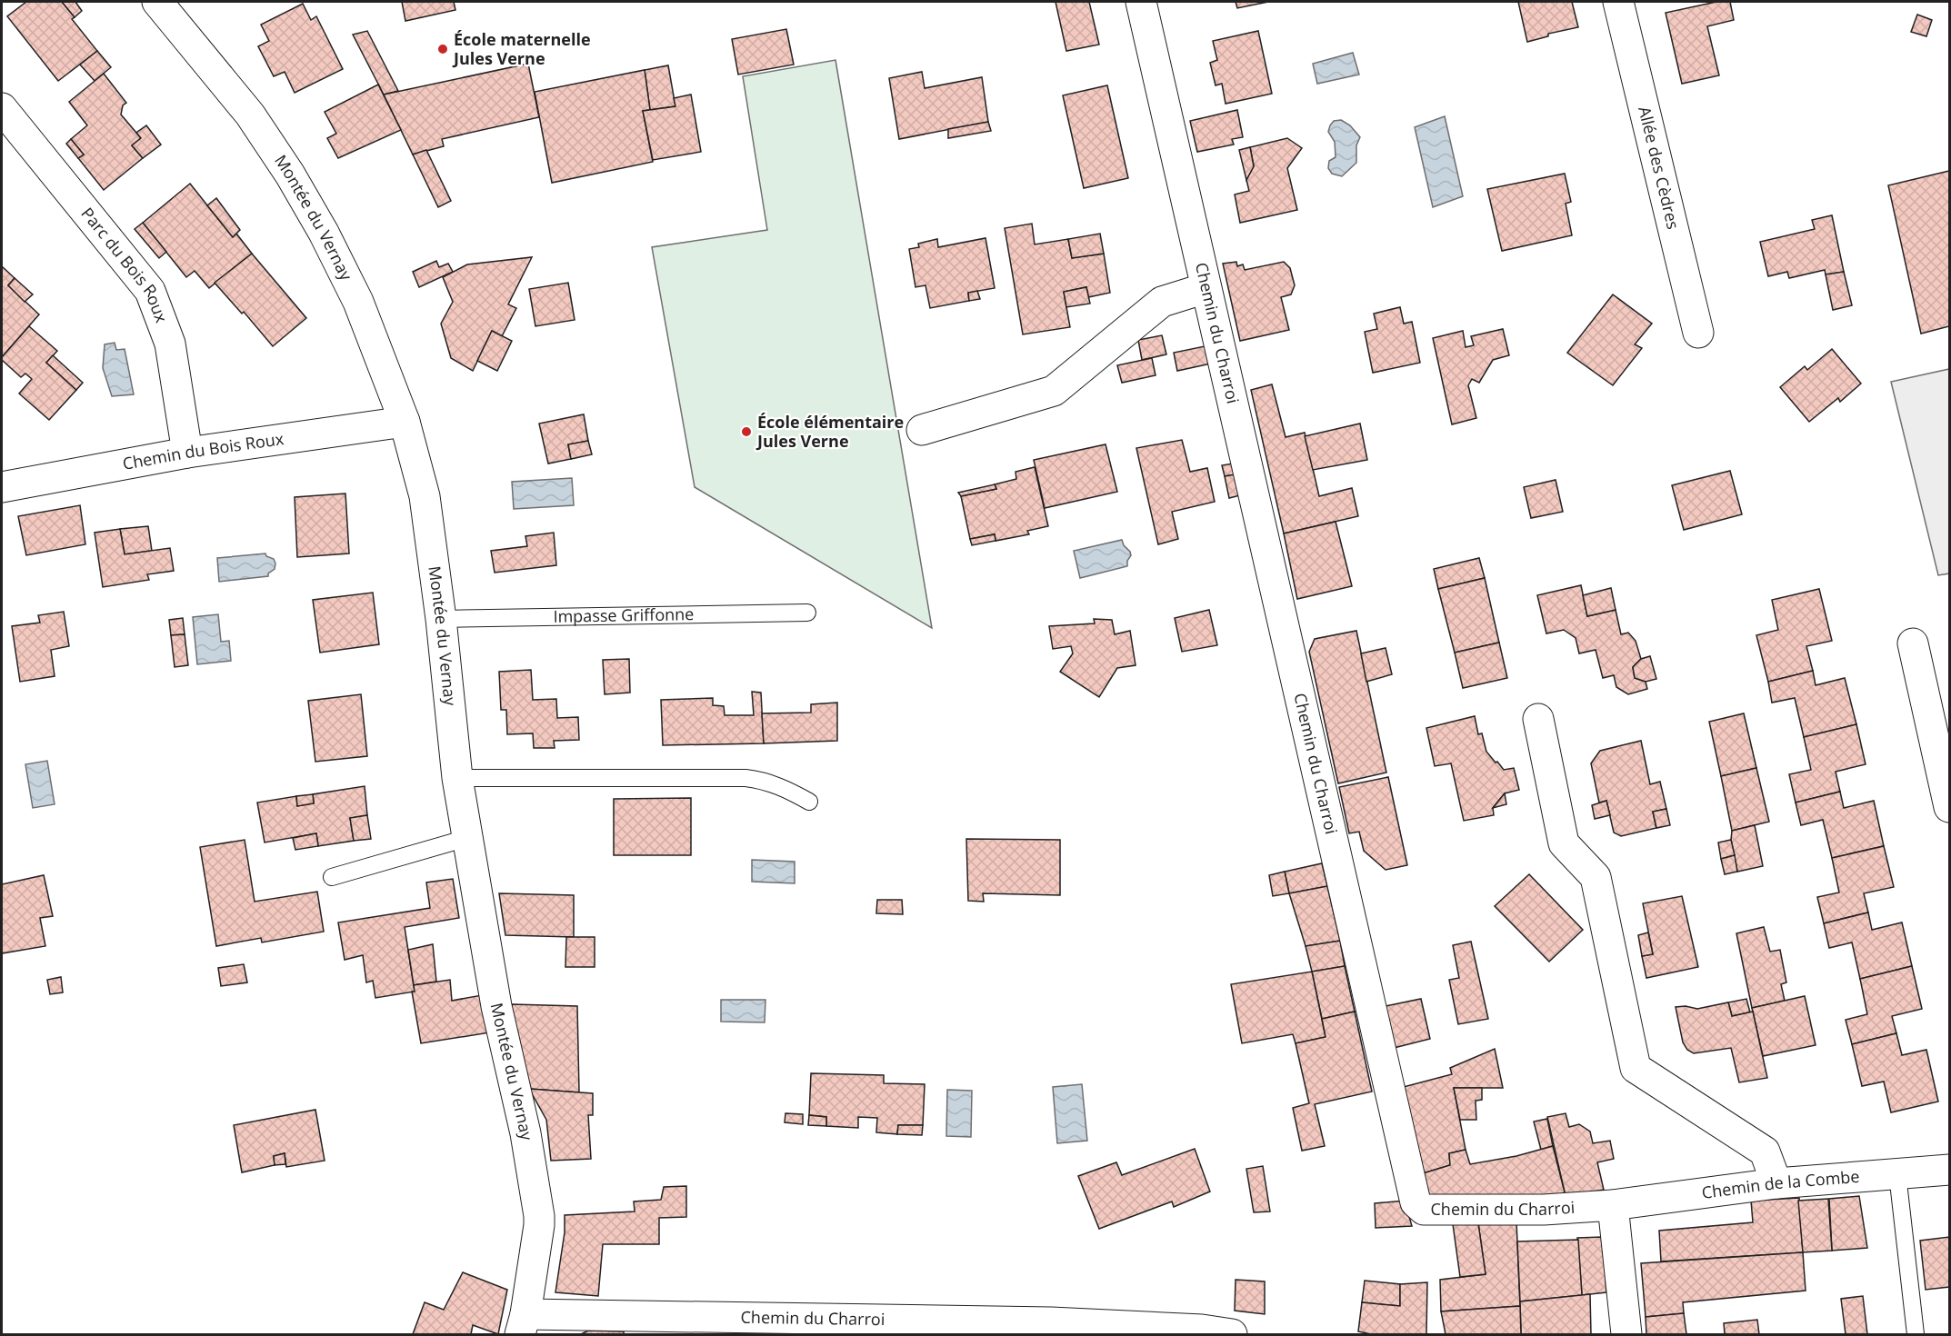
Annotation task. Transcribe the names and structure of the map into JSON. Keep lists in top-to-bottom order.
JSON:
{
  "streets": {
    "street": [
      "Allée des Cèdres",
      "Montée du Vernay",
      "Parc du Bois Roux",
      "Chemin du Charroi",
      "Chemin du Bois Roux",
      "Chemin de la Combe"
    ],
    "lane": ["Impasse Griffonne"]
  },
  "crossings": [
    ["Montée du Vernay", "Chemin du Charroi"],
    ["Montée du Vernay", "Chemin du Bois Roux"],
    ["Montée du Vernay", "Impasse Griffonne"],
    ["Parc du Bois Roux", "Chemin du Bois Roux"],
    ["Chemin du Charroi", "Chemin de la Combe"]
  ],
  "places": ["École maternelle Jules Verne", "École élémentaire Jules Verne"]
}
